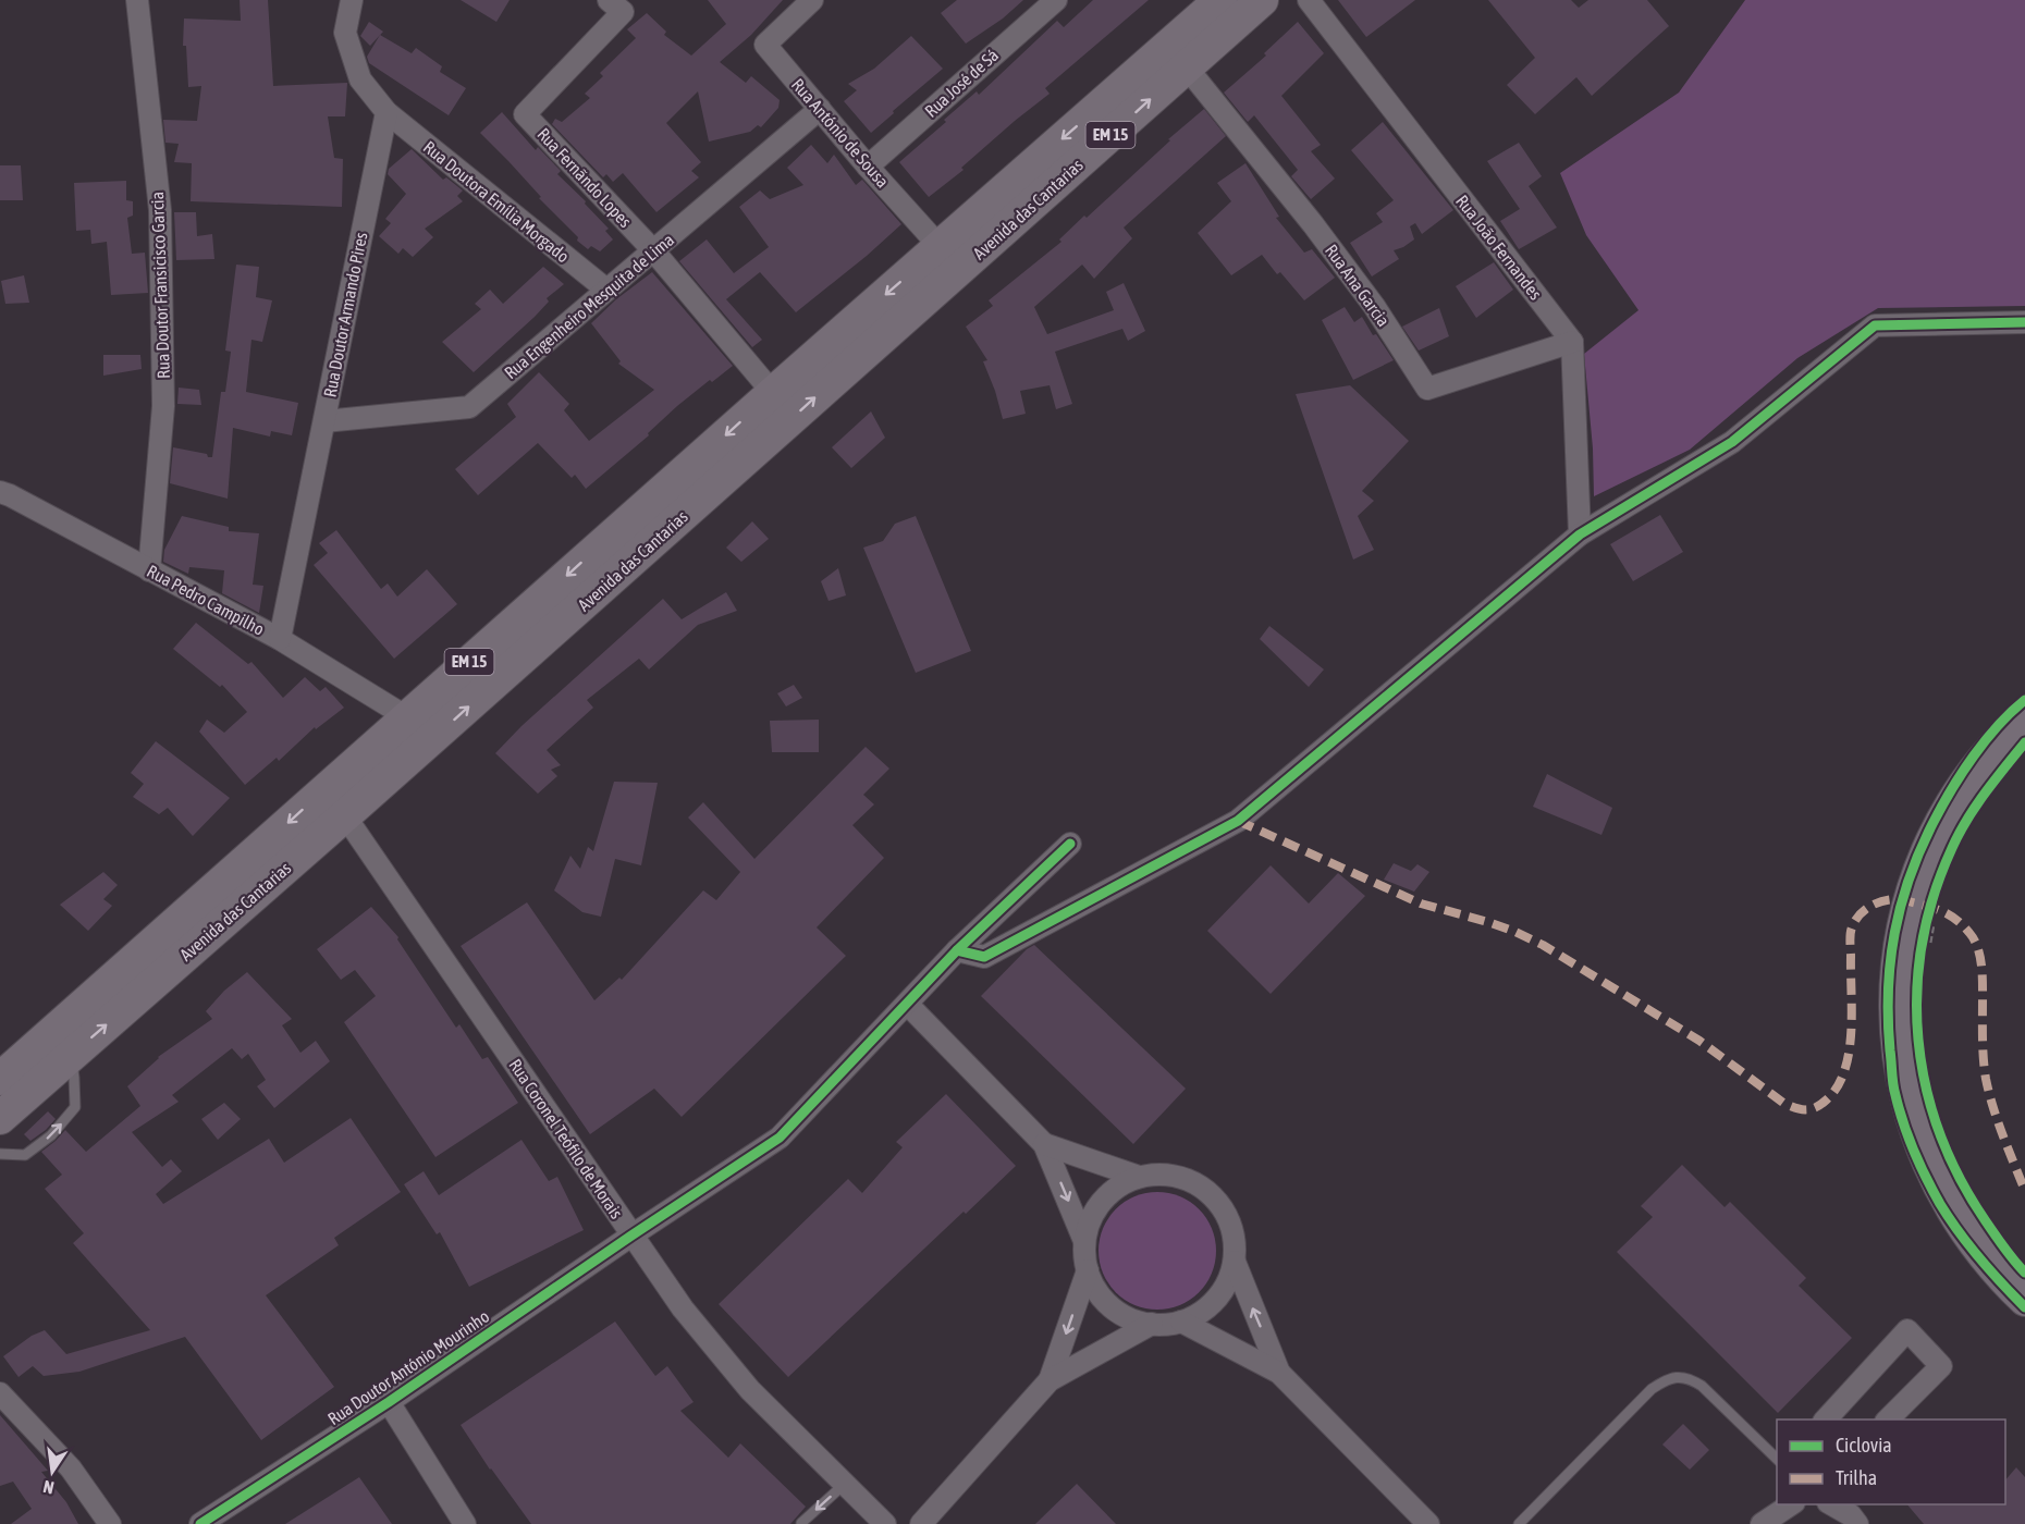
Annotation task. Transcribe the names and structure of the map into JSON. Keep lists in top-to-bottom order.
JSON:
{
  "streets": {
    "main road": ["EM 15", "Avenida das Cantarias"],
    "street": [
      "Rua José de Sá",
      "Rua António de Sousa",
      "Rua Fernãndo Lopes",
      "Rua Doutora Emília Morgado",
      "Rua João Fernandes",
      "Rua Doutor Fransicisco Garcia",
      "Rua Ana Garcia",
      "Rua Engenheiro Mesquita de Lima",
      "Rua Doutor Armando Pires",
      "Rua Pedro Campilho",
      "Rua Coronel Teófilo de Morais",
      "Rua Doutor António Mourinho"
    ]
  },
  "crossings": [
    ["Rua José de Sá", "Rua António de Sousa"],
    ["Rua António de Sousa", "Avenida das Cantarias"],
    ["Rua António de Sousa", "Rua Engenheiro Mesquita de Lima"],
    ["Rua Fernãndo Lopes", "Avenida das Cantarias"],
    ["Rua Fernãndo Lopes", "Rua Engenheiro Mesquita de Lima"],
    ["Rua Doutora Emília Morgado", "Rua Engenheiro Mesquita de Lima"],
    ["Rua Doutora Emília Morgado", "Rua Doutor Armando Pires"],
    ["Avenida das Cantarias", "Rua Ana Garcia"],
    ["Avenida das Cantarias", "Rua Pedro Campilho"],
    ["Avenida das Cantarias", "Rua Coronel Teófilo de Morais"],
    ["Rua João Fernandes", "Rua Ana Garcia"],
    ["Rua Doutor Fransicisco Garcia", "Rua Pedro Campilho"],
    ["Rua Engenheiro Mesquita de Lima", "Rua Doutor Armando Pires"],
    ["Rua Doutor Armando Pires", "Rua Pedro Campilho"],
    ["Rua Coronel Teófilo de Morais", "Rua Doutor António Mourinho"]
  ],
  "legend": ["Ciclovia", "Trilha"],
  "north": "bottom"
}
